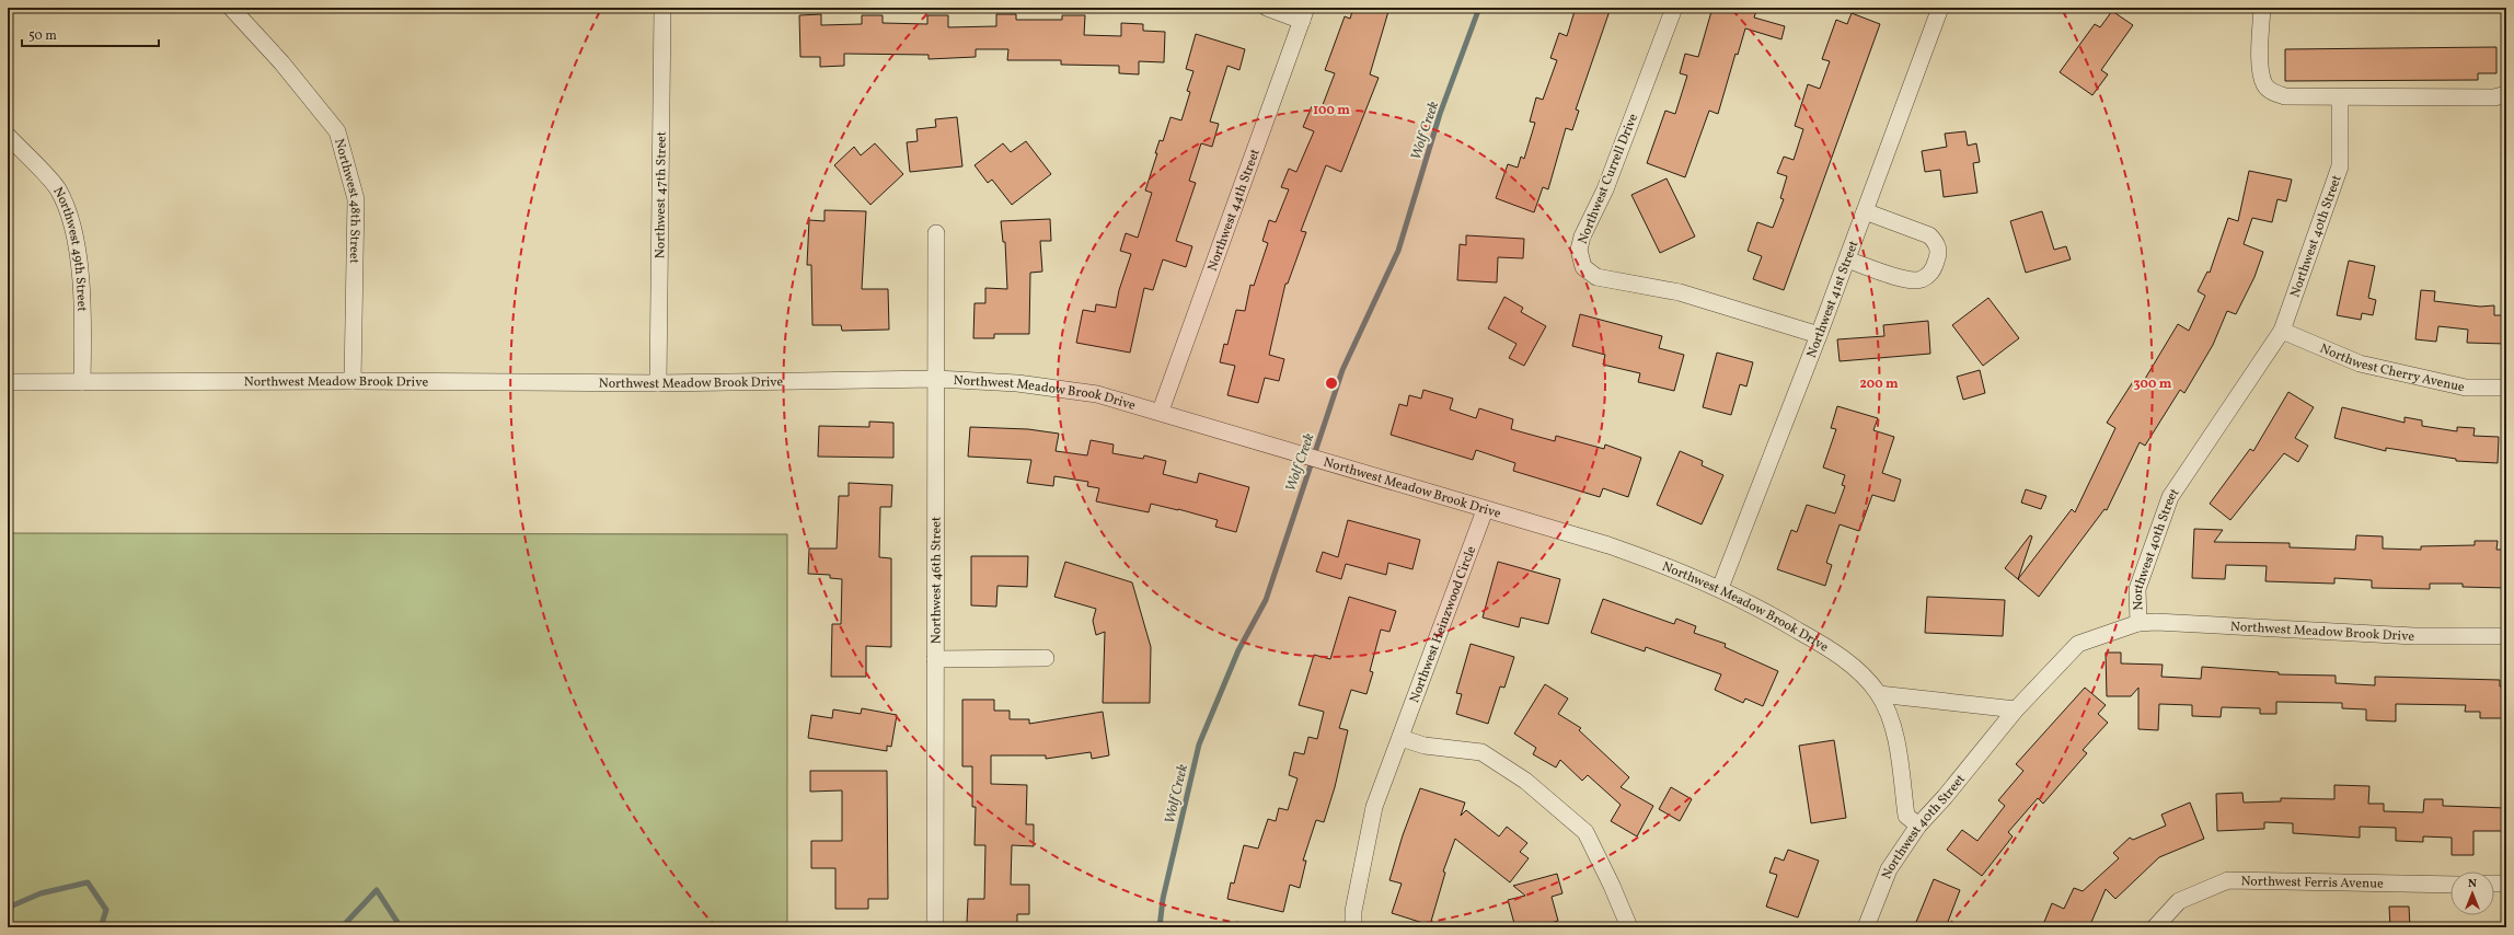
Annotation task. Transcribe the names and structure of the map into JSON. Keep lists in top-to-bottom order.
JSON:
{
  "streets": {
    "street": [
      "Northwest Currell Drive",
      "Northwest 47th Street",
      "Northwest 48th Street",
      "Northwest 44th Street",
      "Northwest 40th Street",
      "Northwest 49th Street",
      "Northwest 41st Street",
      "Northwest Cherry Avenue",
      "Northwest Meadow Brook Drive",
      "Northwest 46th Street",
      "Northwest Heinzwood Circle",
      "Northwest Ferris Avenue"
    ]
  },
  "crossings": [
    ["Northwest Currell Drive", "Northwest 41st Street"],
    ["Northwest 47th Street", "Northwest Meadow Brook Drive"],
    ["Northwest 48th Street", "Northwest Meadow Brook Drive"],
    ["Northwest 44th Street", "Northwest Meadow Brook Drive"],
    ["Northwest 40th Street", "Northwest Cherry Avenue"],
    ["Northwest 40th Street", "Northwest Meadow Brook Drive"],
    ["Northwest 49th Street", "Northwest Meadow Brook Drive"],
    ["Northwest 41st Street", "Northwest Meadow Brook Drive"],
    ["Northwest Meadow Brook Drive", "Northwest 46th Street"],
    ["Northwest Meadow Brook Drive", "Northwest Heinzwood Circle"]
  ],
  "water": ["Wolf Creek"],
  "scale_bar": "50 m",
  "north": "top",
  "rings": ["100 m", "200 m", "300 m"]
}
